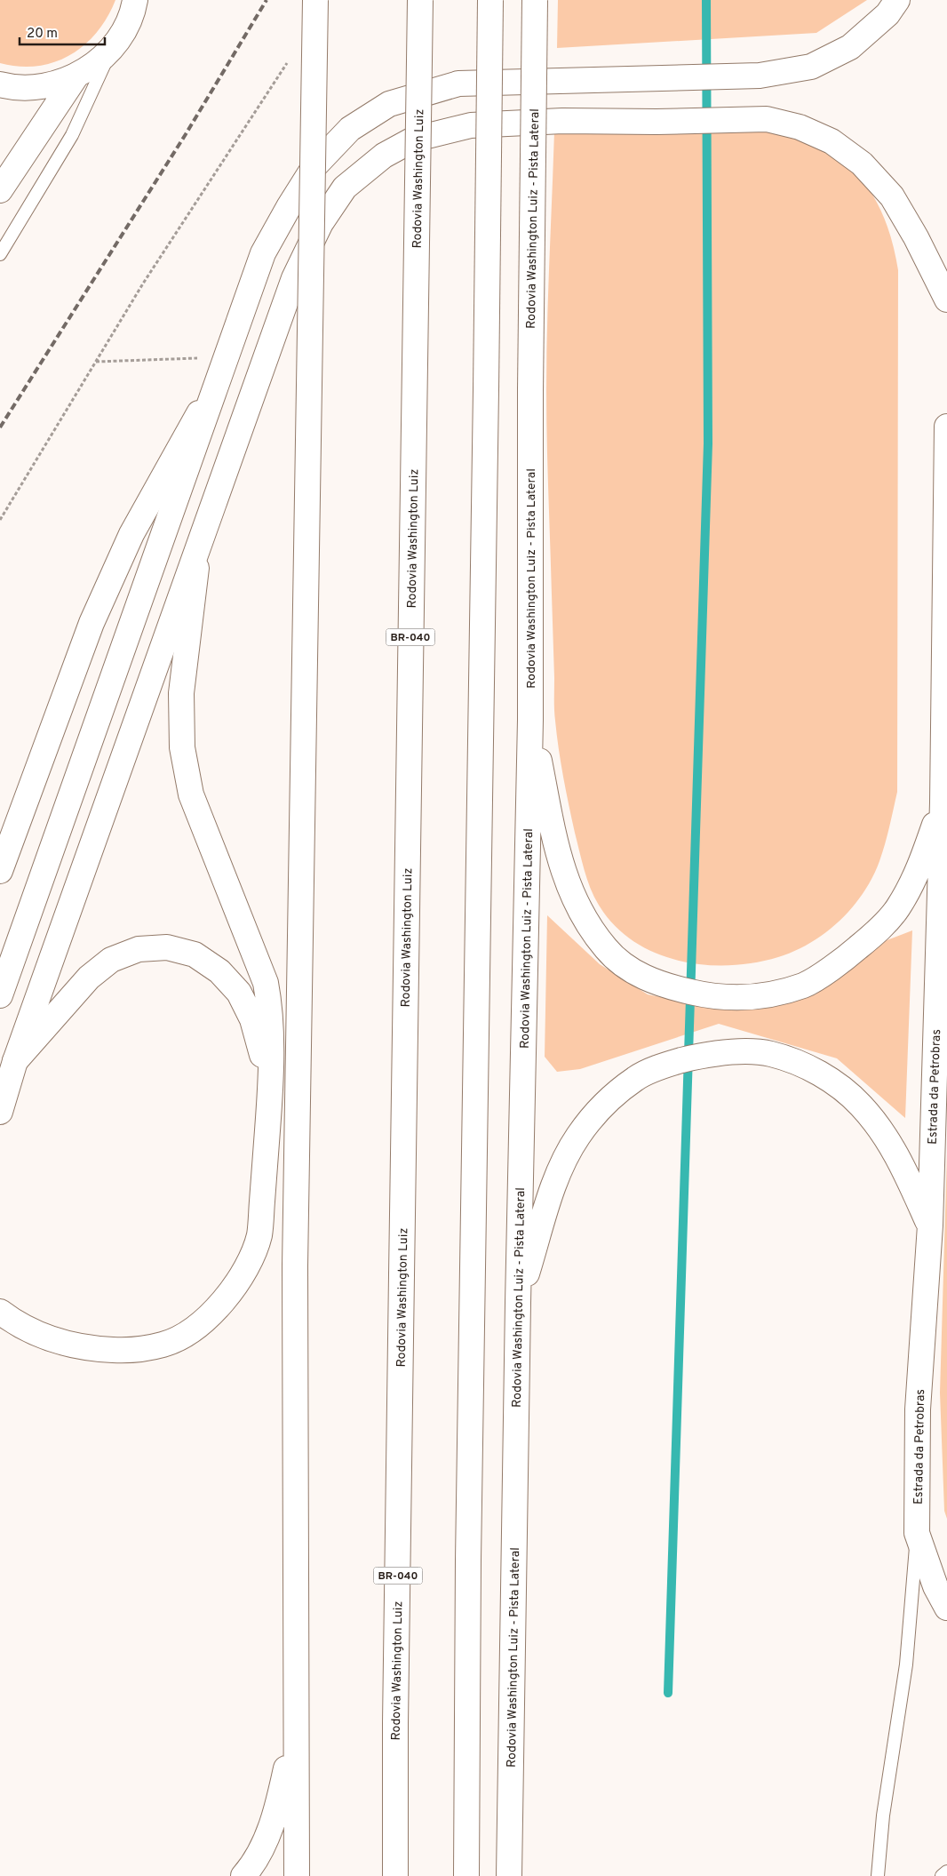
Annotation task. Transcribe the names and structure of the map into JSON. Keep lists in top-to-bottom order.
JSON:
{
  "streets": {
    "main road": [
      "Rodovia Washington Luiz",
      "Rodovia Washington Luiz - Pista Lateral",
      "BR-040",
      "Estrada da Petrobras"
    ]
  },
  "scale_bar": "20 m"
}
